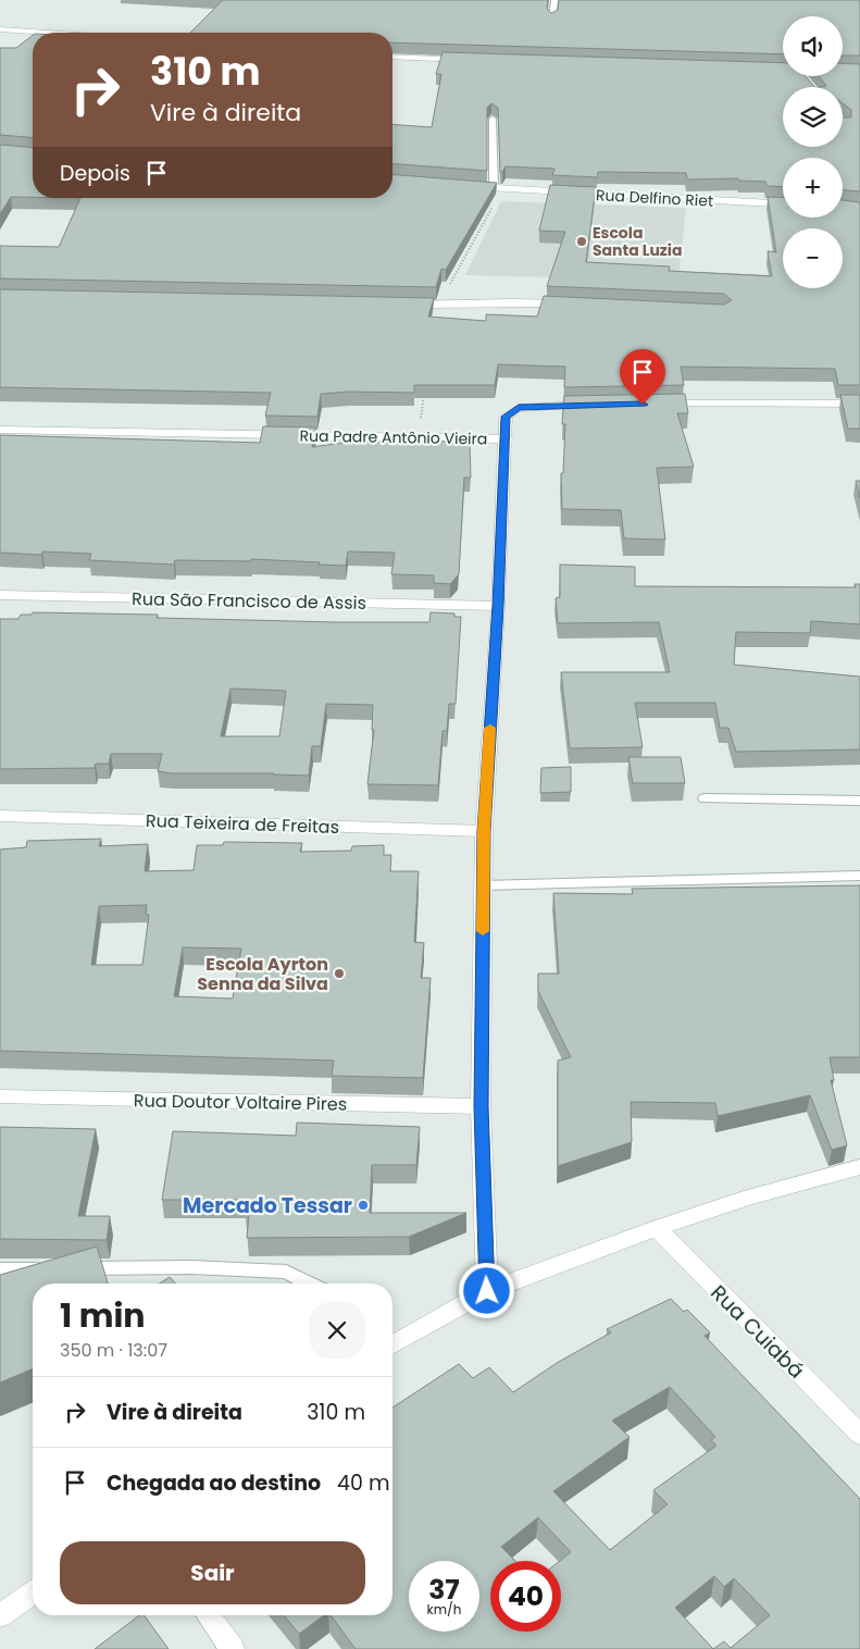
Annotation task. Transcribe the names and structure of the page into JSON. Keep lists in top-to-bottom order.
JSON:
{
  "streets": {
    "street": [
      "Rua Delfino Riet",
      "Rua Padre Antônio Vieira",
      "Rua São Francisco de Assis",
      "Rua Teixeira de Freitas",
      "Rua Doutor Voltaire Pires",
      "Rua Cuiabá"
    ]
  },
  "places": ["Escola Santa Luzia", "Escola Ayrton Senna da Silva", "Mercado Tessar"],
  "page": {
    "map_buttons": ["+", "−"],
    "turn": ["310 m", "Vire à direita"],
    "then": "Depois",
    "heading": ["1 min", "350 m · 13:07"],
    "list": [
      {
        "name": "Vire à direita",
        "value": "310 m"
      },
      {
        "name": "Chegada ao destino",
        "value": "40 m"
      }
    ],
    "buttons": "Sair",
    "speed": "37 km/h",
    "limit": "40"
  }
}
